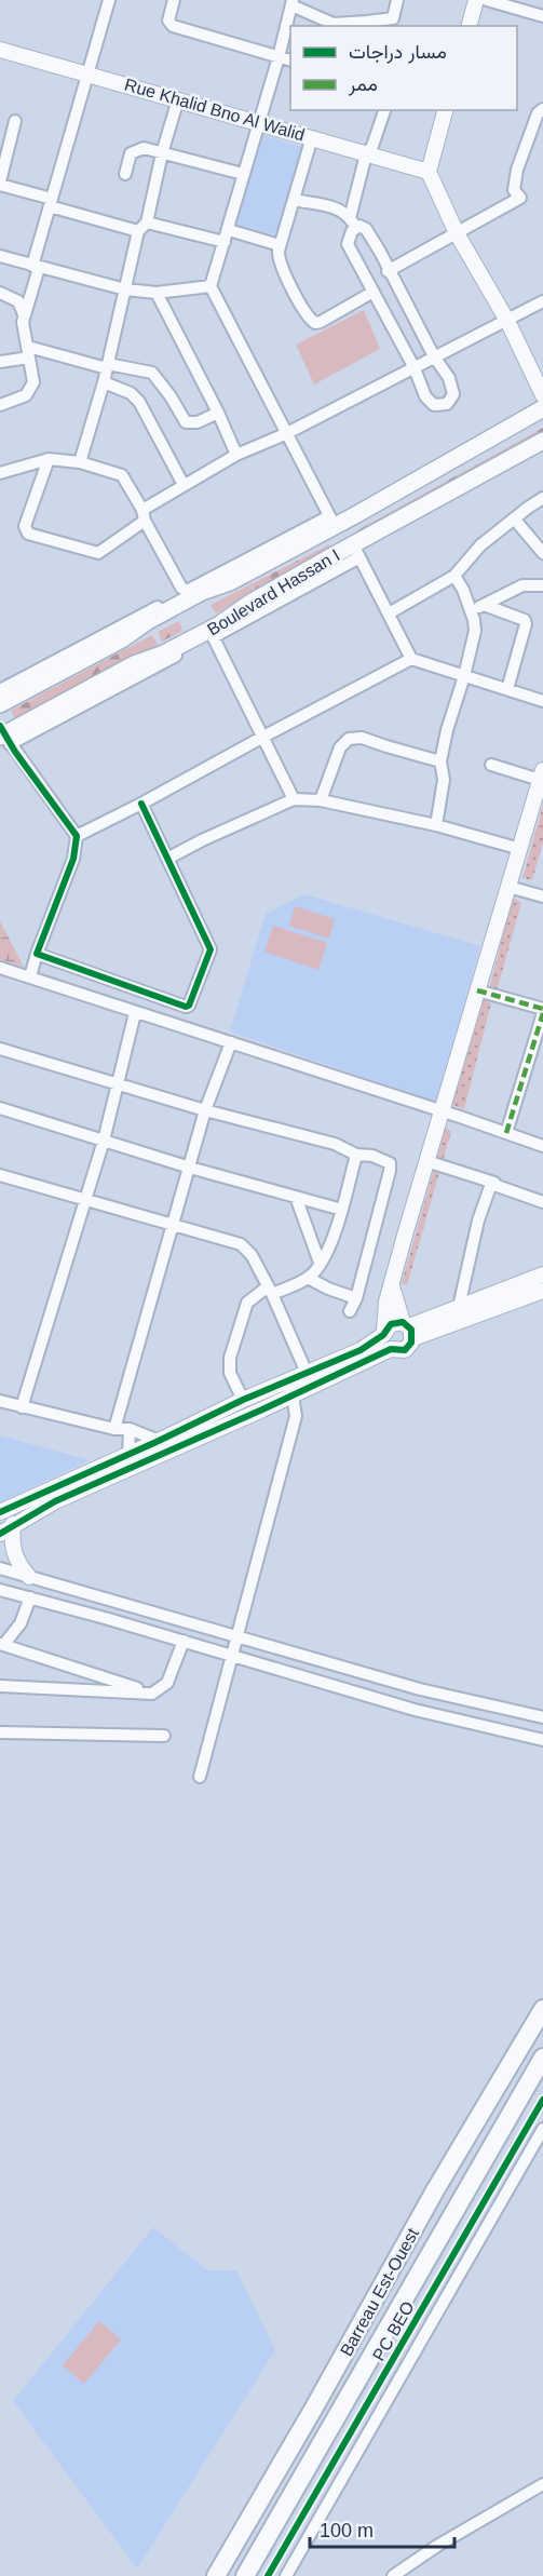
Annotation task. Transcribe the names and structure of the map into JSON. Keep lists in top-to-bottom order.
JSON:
{
  "streets": {
    "main road": ["Boulevard Hassan I", "Barreau Est-Ouest"],
    "street": ["Rue Khalid Bno Al Walid"],
    "cycle path": ["PC BEO"]
  },
  "legend": ["مسار دراجات", "ممر"],
  "scale_bar": "100 m"
}
